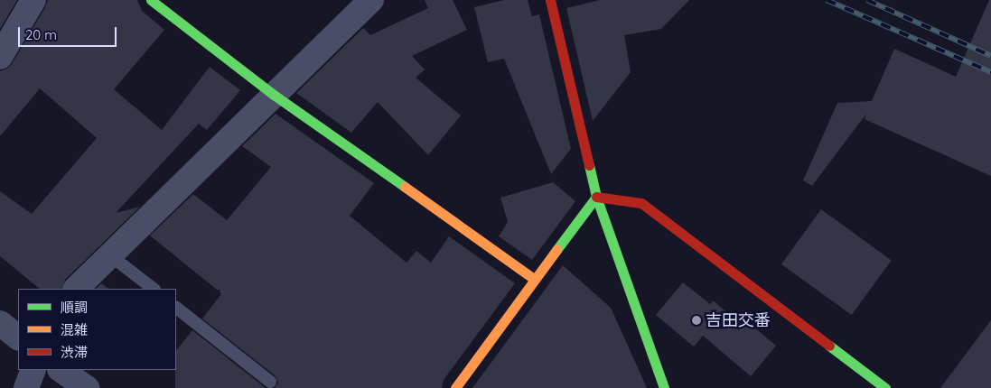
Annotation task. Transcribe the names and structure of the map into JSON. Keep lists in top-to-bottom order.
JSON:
{
  "places": ["吉田交番"],
  "legend": ["順調", "混雑", "渋滞"],
  "scale_bar": "20 m"
}
